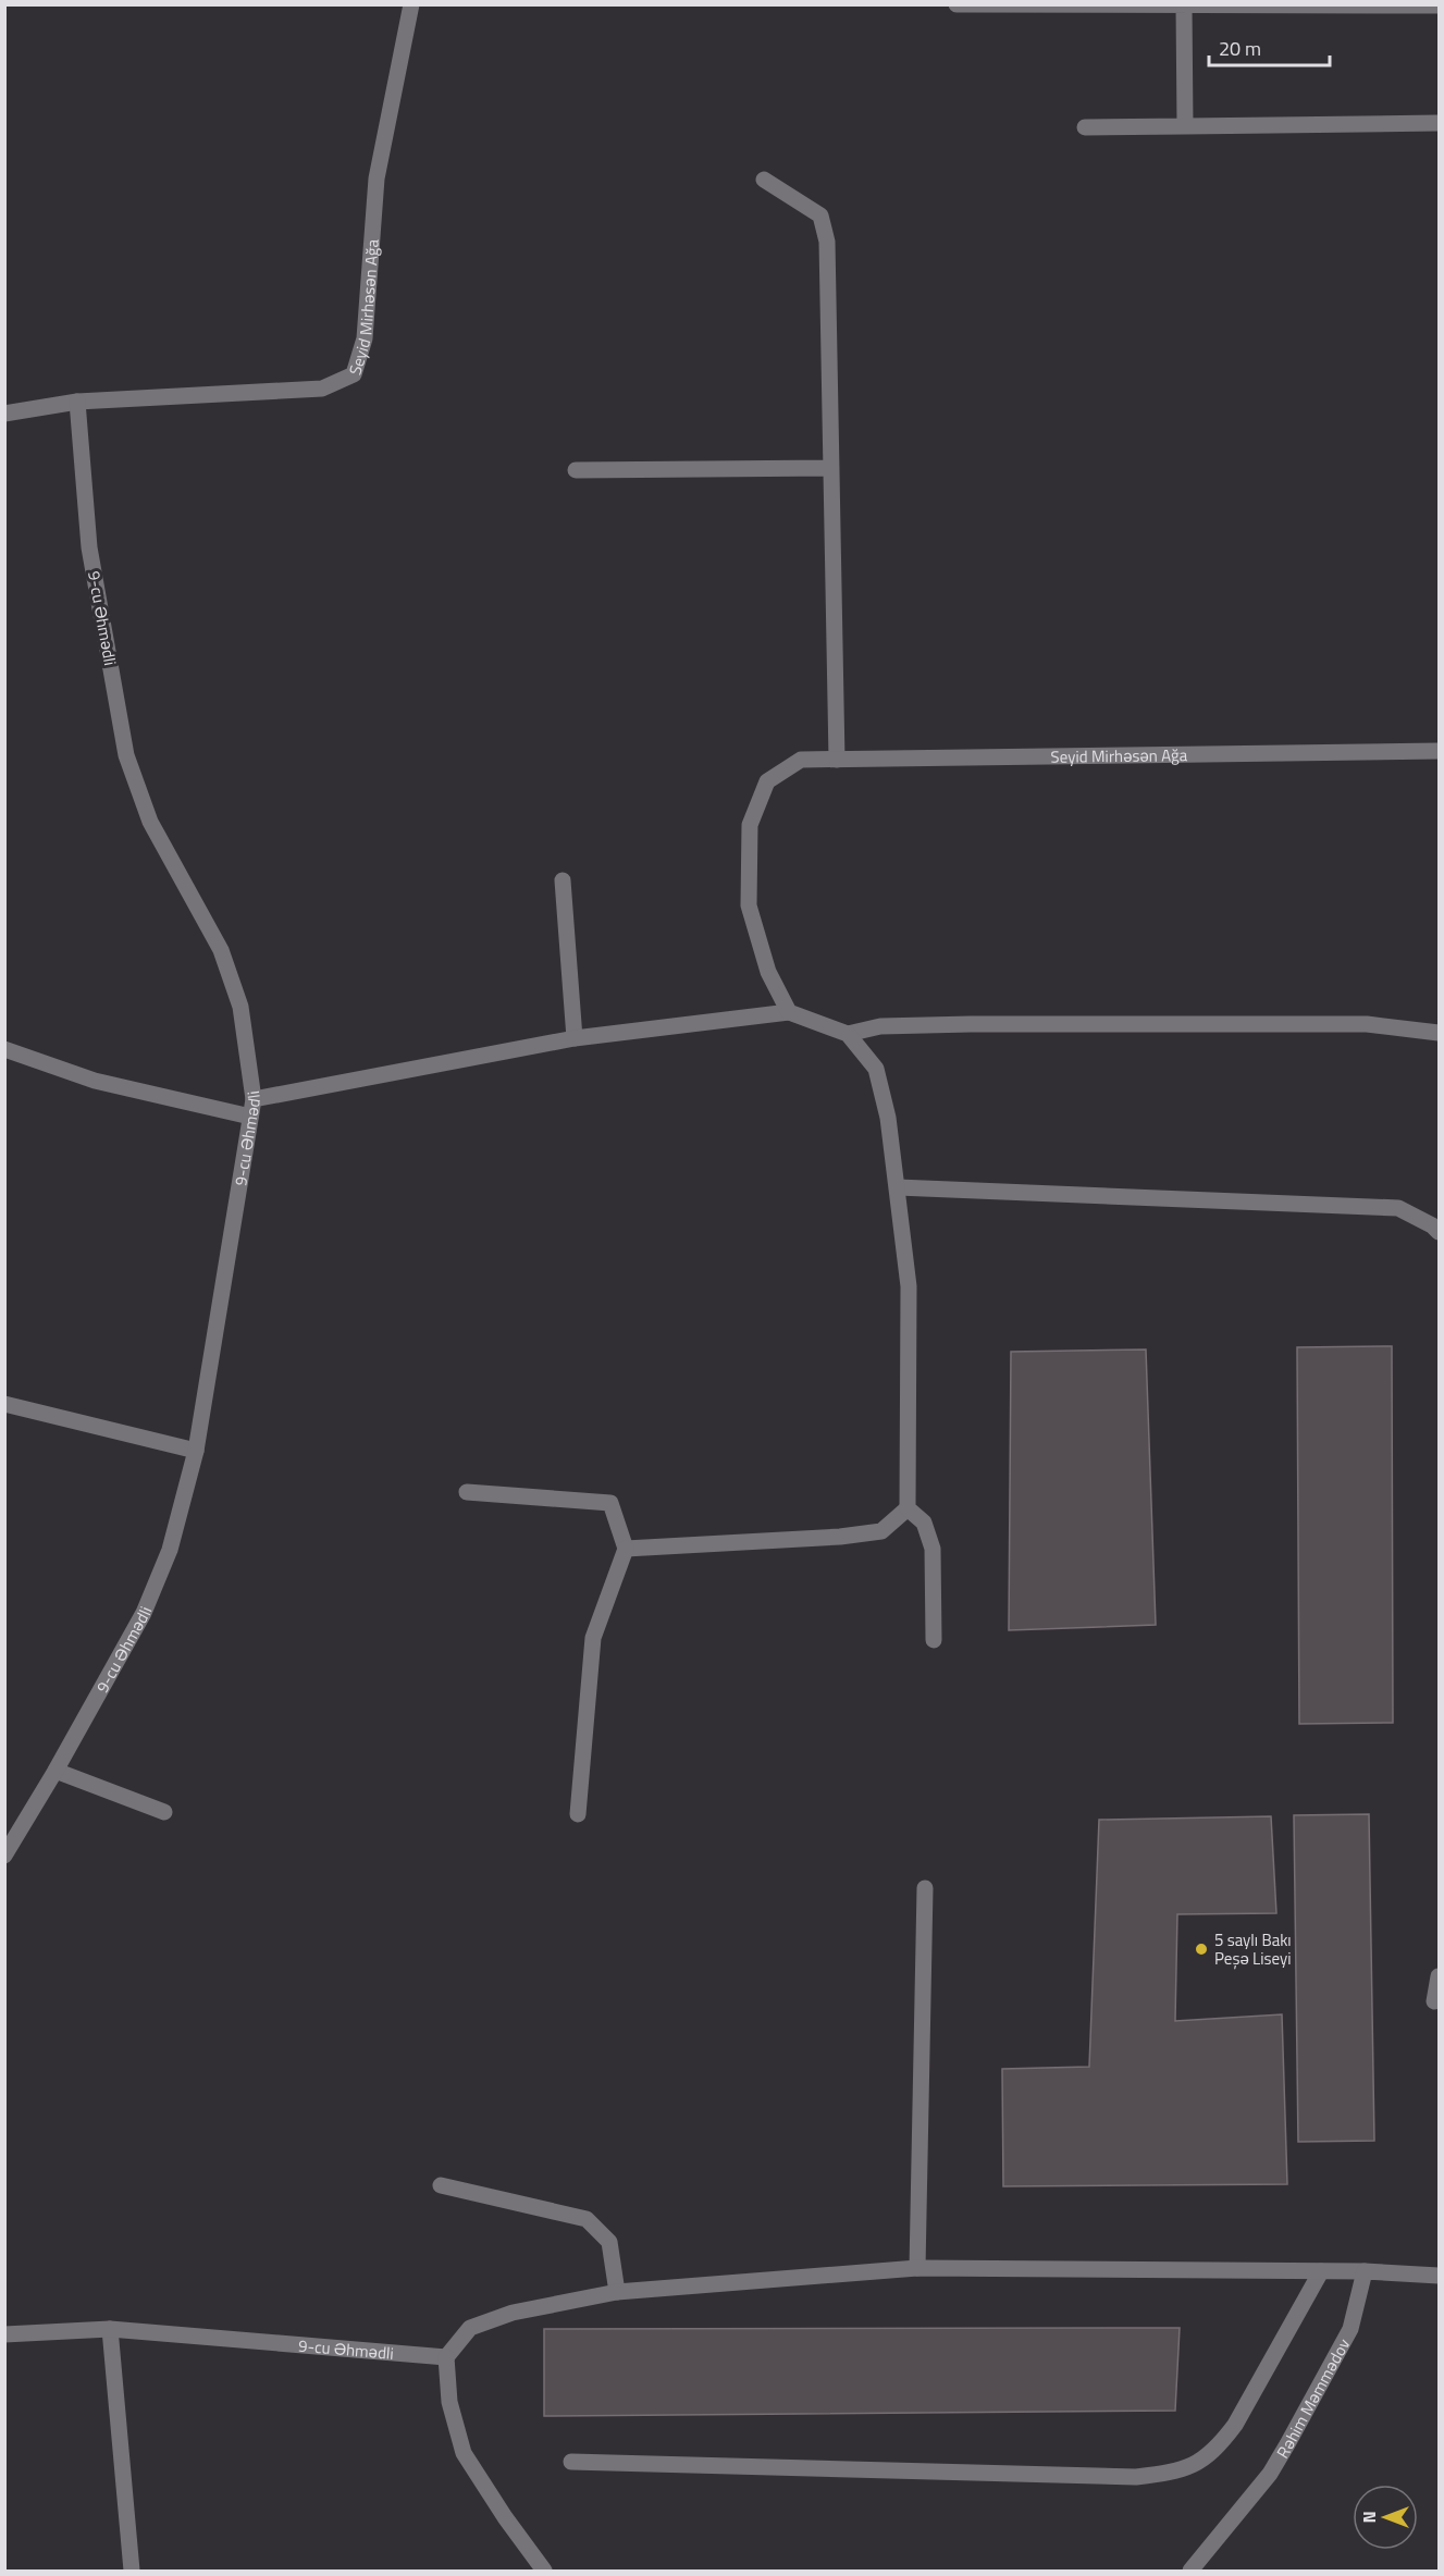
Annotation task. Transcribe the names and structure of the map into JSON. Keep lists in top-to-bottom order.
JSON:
{
  "streets": {
    "street": ["Seyid Mirhəsən Ağa", "9-cu Əhmədli", "Rəhim Məmmədov"]
  },
  "crossings": [
    ["Seyid Mirhəsən Ağa", "9-cu Əhmədli"]
  ],
  "places": ["5 saylı Bakı Peşə Liseyi"],
  "scale_bar": "20 m",
  "north": "left"
}
